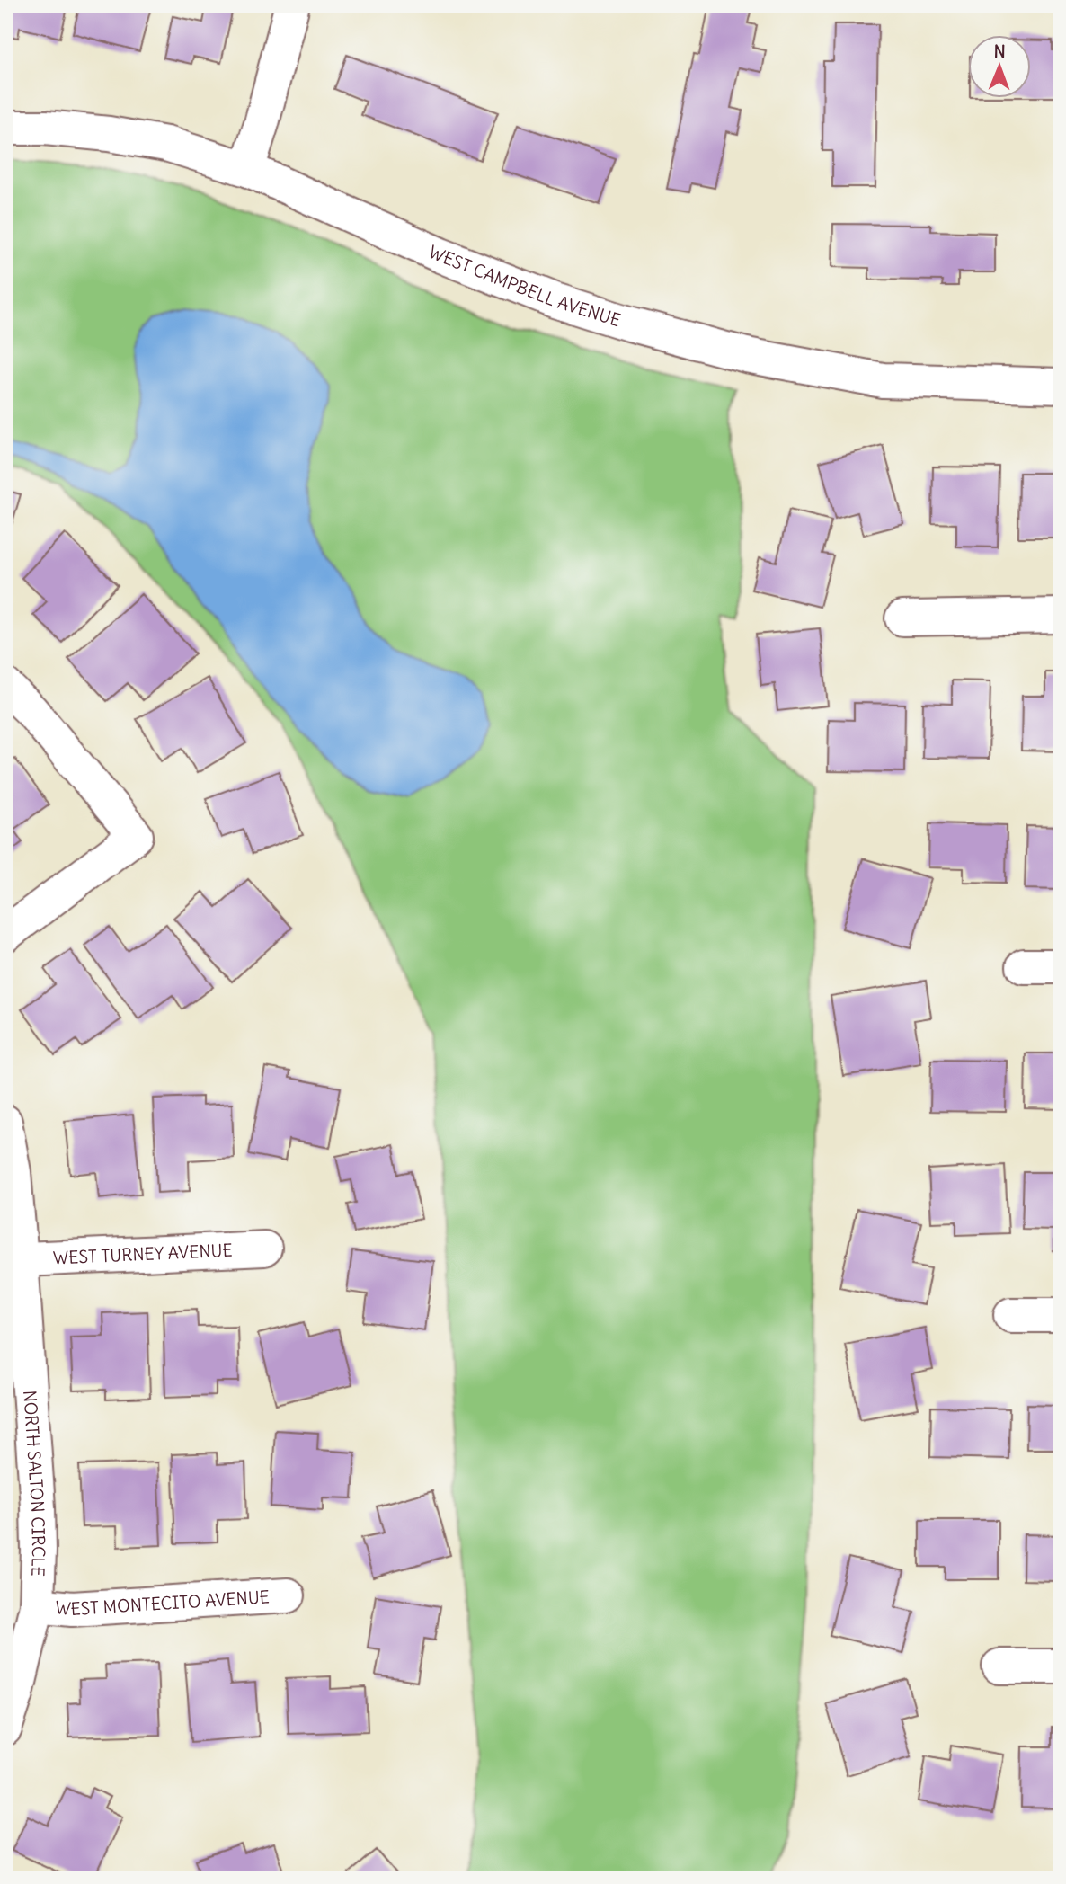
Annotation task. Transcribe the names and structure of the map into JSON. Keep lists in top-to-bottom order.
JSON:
{
  "streets": {
    "street": [
      "WEST CAMPBELL AVENUE",
      "WEST TURNEY AVENUE",
      "NORTH SALTON CIRCLE",
      "WEST MONTECITO AVENUE"
    ]
  },
  "crossings": [
    ["WEST TURNEY AVENUE", "NORTH SALTON CIRCLE"],
    ["NORTH SALTON CIRCLE", "WEST MONTECITO AVENUE"]
  ],
  "north": "top"
}
